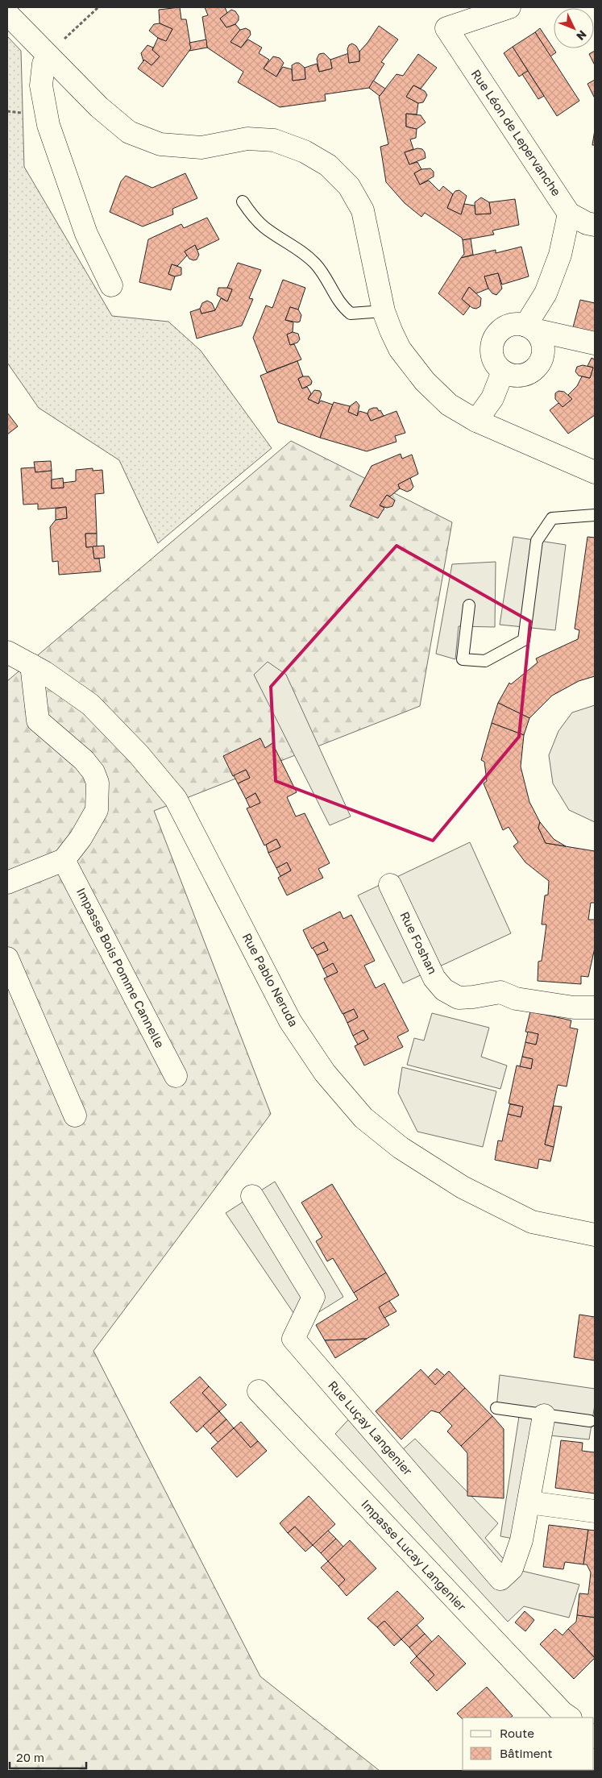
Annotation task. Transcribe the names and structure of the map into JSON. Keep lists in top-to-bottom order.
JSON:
{
  "streets": {
    "street": [
      "Rue Léon de Lepervanche",
      "Rue Foshan",
      "Impasse Bois Pomme Cannelle",
      "Rue Pablo Neruda",
      "Rue Luçay Langenier",
      "Impasse Lucay Langenier"
    ]
  },
  "legend": ["Route", "Bâtiment"],
  "scale_bar": "20 m",
  "north": "bottom right"
}
